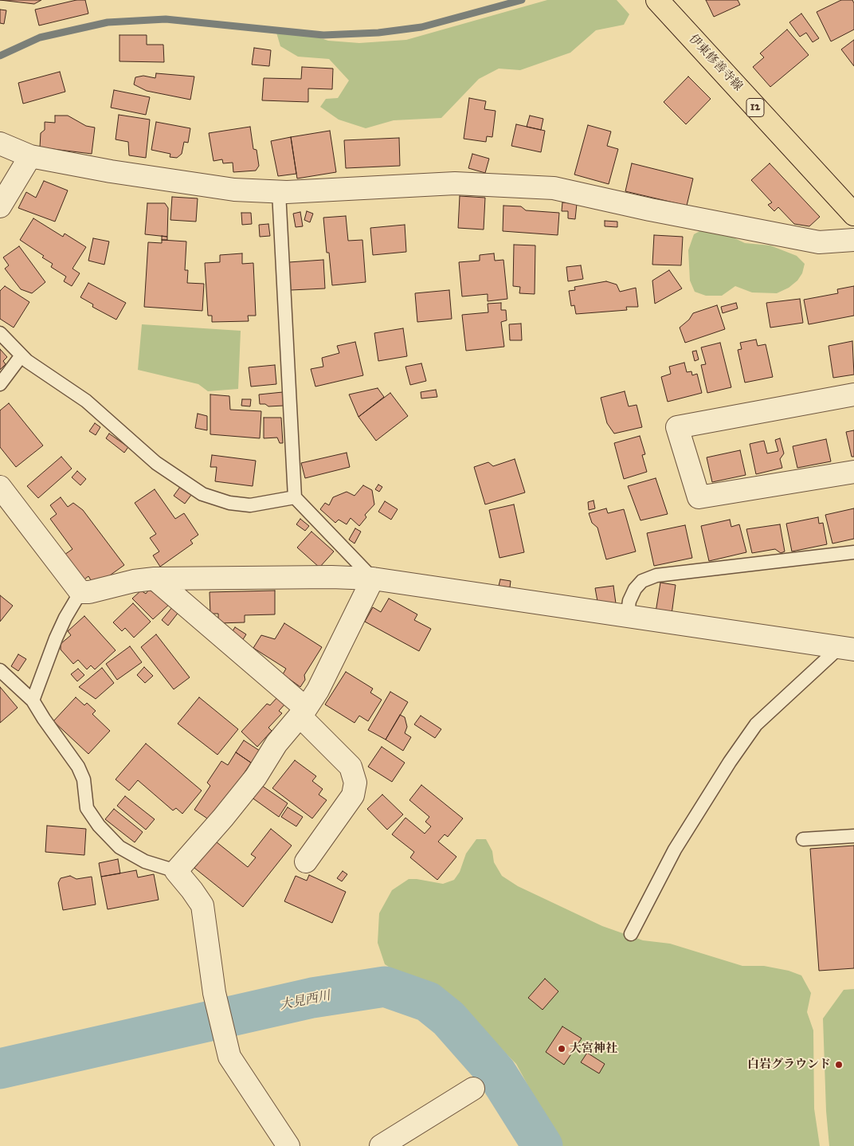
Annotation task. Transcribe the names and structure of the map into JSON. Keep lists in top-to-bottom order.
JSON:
{
  "streets": {
    "main road": ["伊東修善寺線", "12"]
  },
  "water": ["大見西川"],
  "places": ["大宮神社", "白岩グラウンド"]
}
